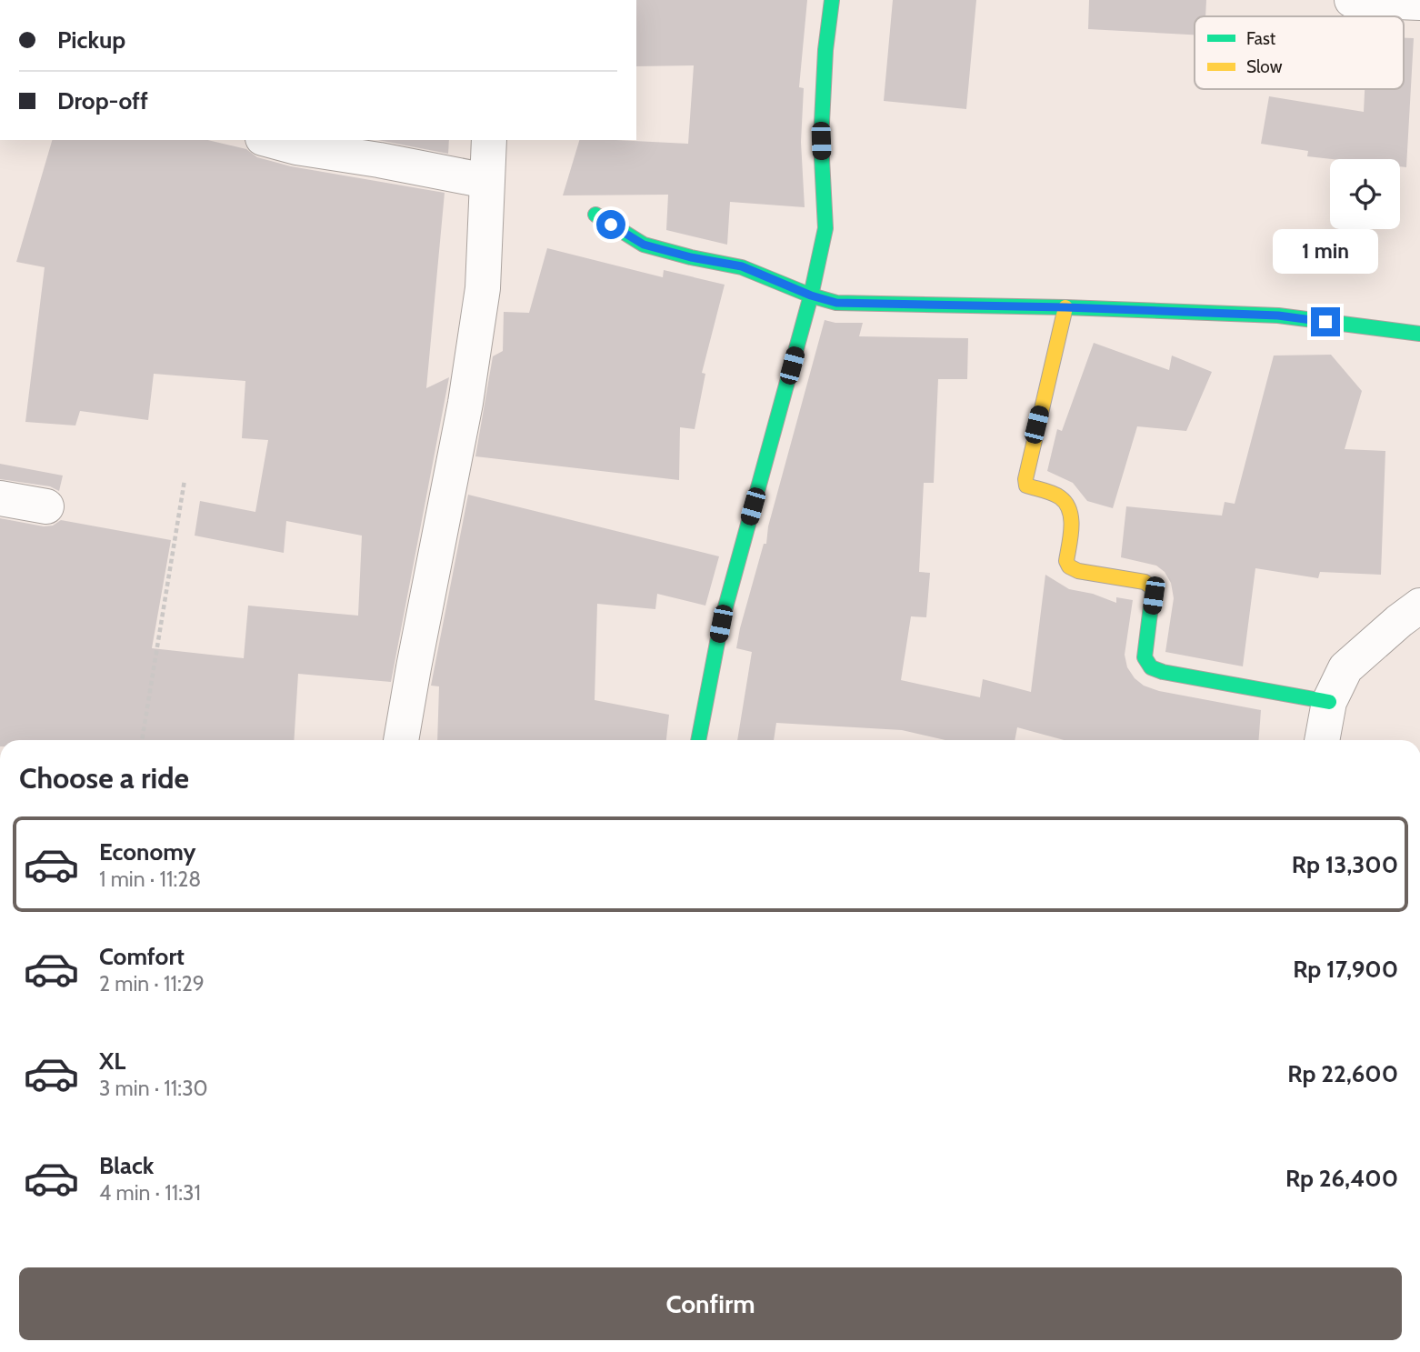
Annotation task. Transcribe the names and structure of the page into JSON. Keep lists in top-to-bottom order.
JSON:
{
  "legend": ["Fast", "Slow"],
  "page": {
    "banner": ["Pickup", "Drop-off"],
    "bubble": "1 min",
    "heading": "Choose a ride",
    "list": [
      {
        "name": "Economy",
        "note": "1 min · 11:28",
        "value": "Rp 13,300"
      },
      {
        "name": "Comfort",
        "note": "2 min · 11:29",
        "value": "Rp 17,900"
      },
      {
        "name": "XL",
        "note": "3 min · 11:30",
        "value": "Rp 22,600"
      },
      {
        "name": "Black",
        "note": "4 min · 11:31",
        "value": "Rp 26,400"
      }
    ],
    "buttons": "Confirm"
  }
}
